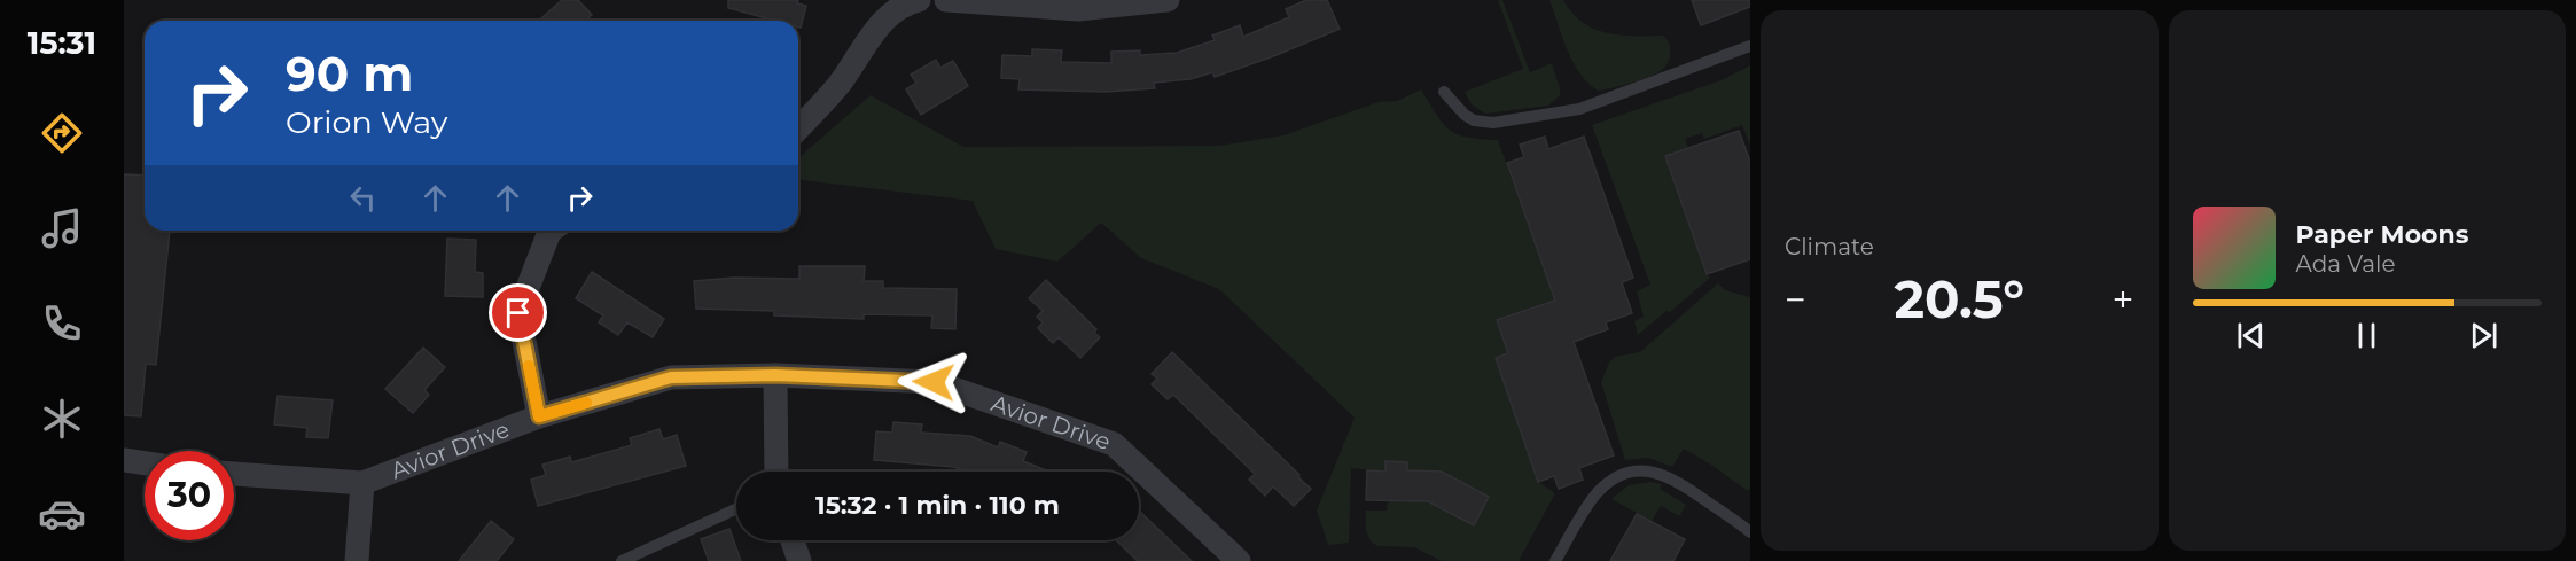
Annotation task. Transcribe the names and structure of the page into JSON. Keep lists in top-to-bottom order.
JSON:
{
  "streets": {
    "street": ["Avior Drive"]
  },
  "page": {
    "tabs": "15:31",
    "tile": "Climate",
    "turn": ["90 m", "Orion Way"],
    "song": ["Paper Moons", "Ada Vale"],
    "heat": ["−", "20.5°", "+"],
    "limit": "30",
    "trip": "15:32 · 1 min · 110 m"
  }
}
